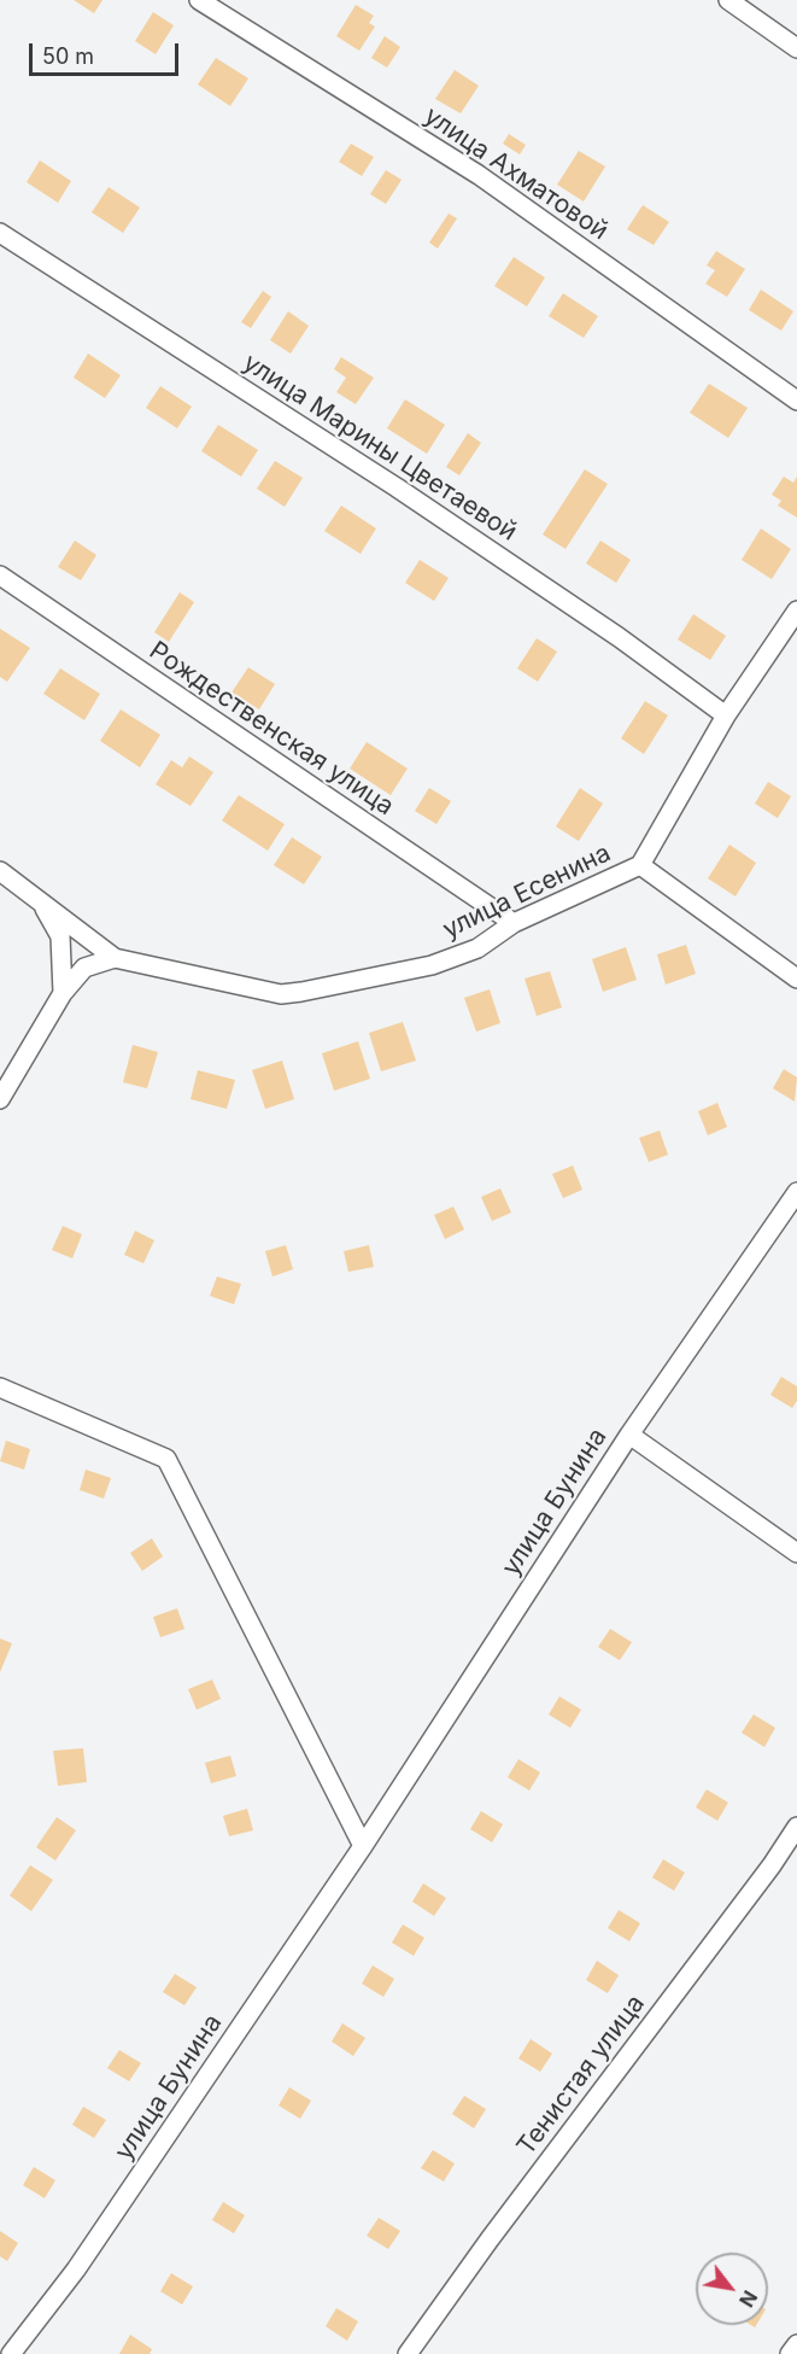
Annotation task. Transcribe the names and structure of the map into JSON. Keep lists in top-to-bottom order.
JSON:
{
  "streets": {
    "street": [
      "улица Ахматовой",
      "улица Марины Цветаевой",
      "Рождественская улица",
      "улица Есенина",
      "улица Бунина",
      "Тенистая улица"
    ]
  },
  "crossings": [
    ["улица Марины Цветаевой", "улица Есенина"],
    ["Рождественская улица", "улица Есенина"]
  ],
  "scale_bar": "50 m",
  "north": "bottom right"
}
